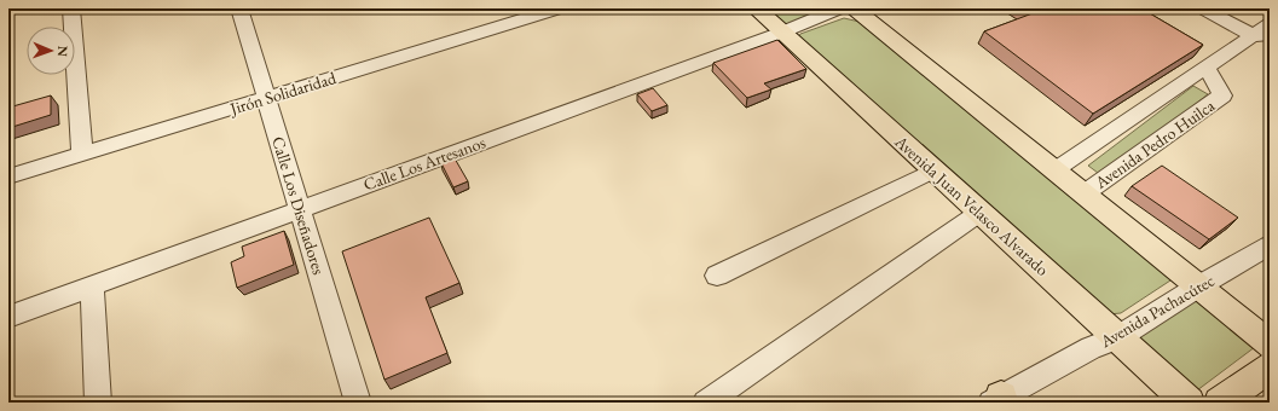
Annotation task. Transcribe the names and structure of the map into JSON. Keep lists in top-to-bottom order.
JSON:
{
  "streets": {
    "main road": ["Avenida Juan Velasco Alvarado"],
    "street": [
      "Jirón Solidaridad",
      "Avenida Pedro Huilca",
      "Calle Los Artesanos",
      "Calle Los Diseñadores",
      "Avenida Pachacútec"
    ]
  },
  "crossings": [
    ["Jirón Solidaridad", "Calle Los Diseñadores"],
    ["Calle Los Artesanos", "Calle Los Diseñadores"],
    ["Calle Los Artesanos", "Avenida Juan Velasco Alvarado"],
    ["Avenida Juan Velasco Alvarado", "Avenida Pachacútec"]
  ],
  "north": "right"
}
